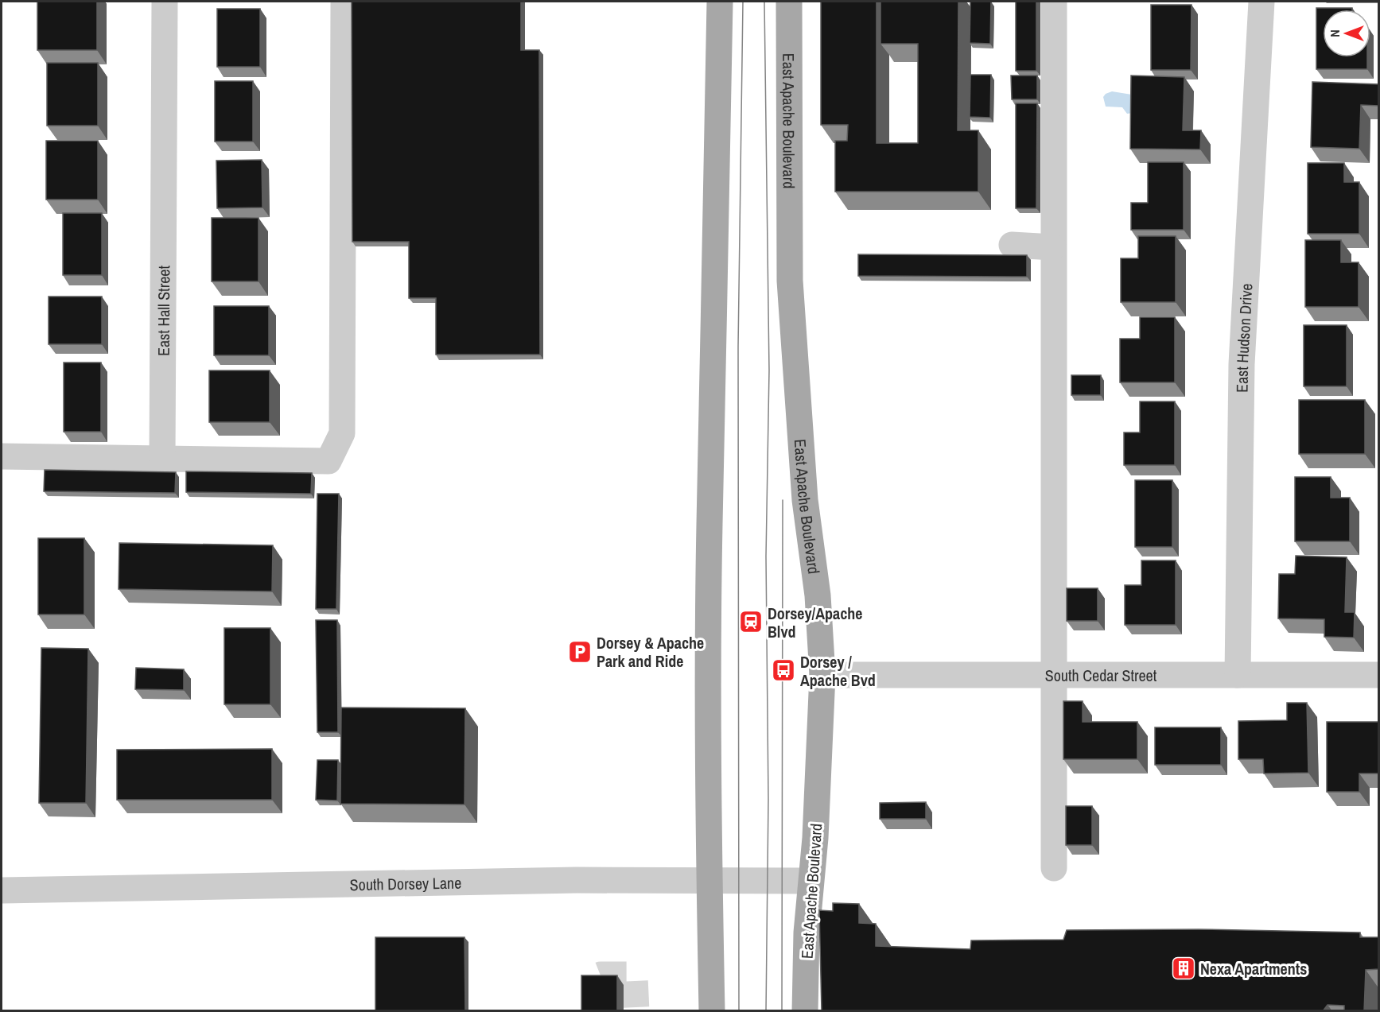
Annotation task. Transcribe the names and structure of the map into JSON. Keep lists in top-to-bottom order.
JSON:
{
  "streets": {
    "main road": ["East Apache Boulevard"],
    "street": [
      "East Hall Street",
      "East Hudson Drive",
      "South Cedar Street",
      "South Dorsey Lane"
    ]
  },
  "crossings": [
    ["East Apache Boulevard", "South Cedar Street"],
    ["East Apache Boulevard", "South Dorsey Lane"],
    ["East Hudson Drive", "South Cedar Street"]
  ],
  "places": {
    "station": ["Dorsey/Apache Blvd"],
    "parking": ["Dorsey & Apache Park and Ride"],
    "bus stop": ["Dorsey / Apache Bvd"],
    "building": ["Nexa Apartments"]
  },
  "north": "left"
}
